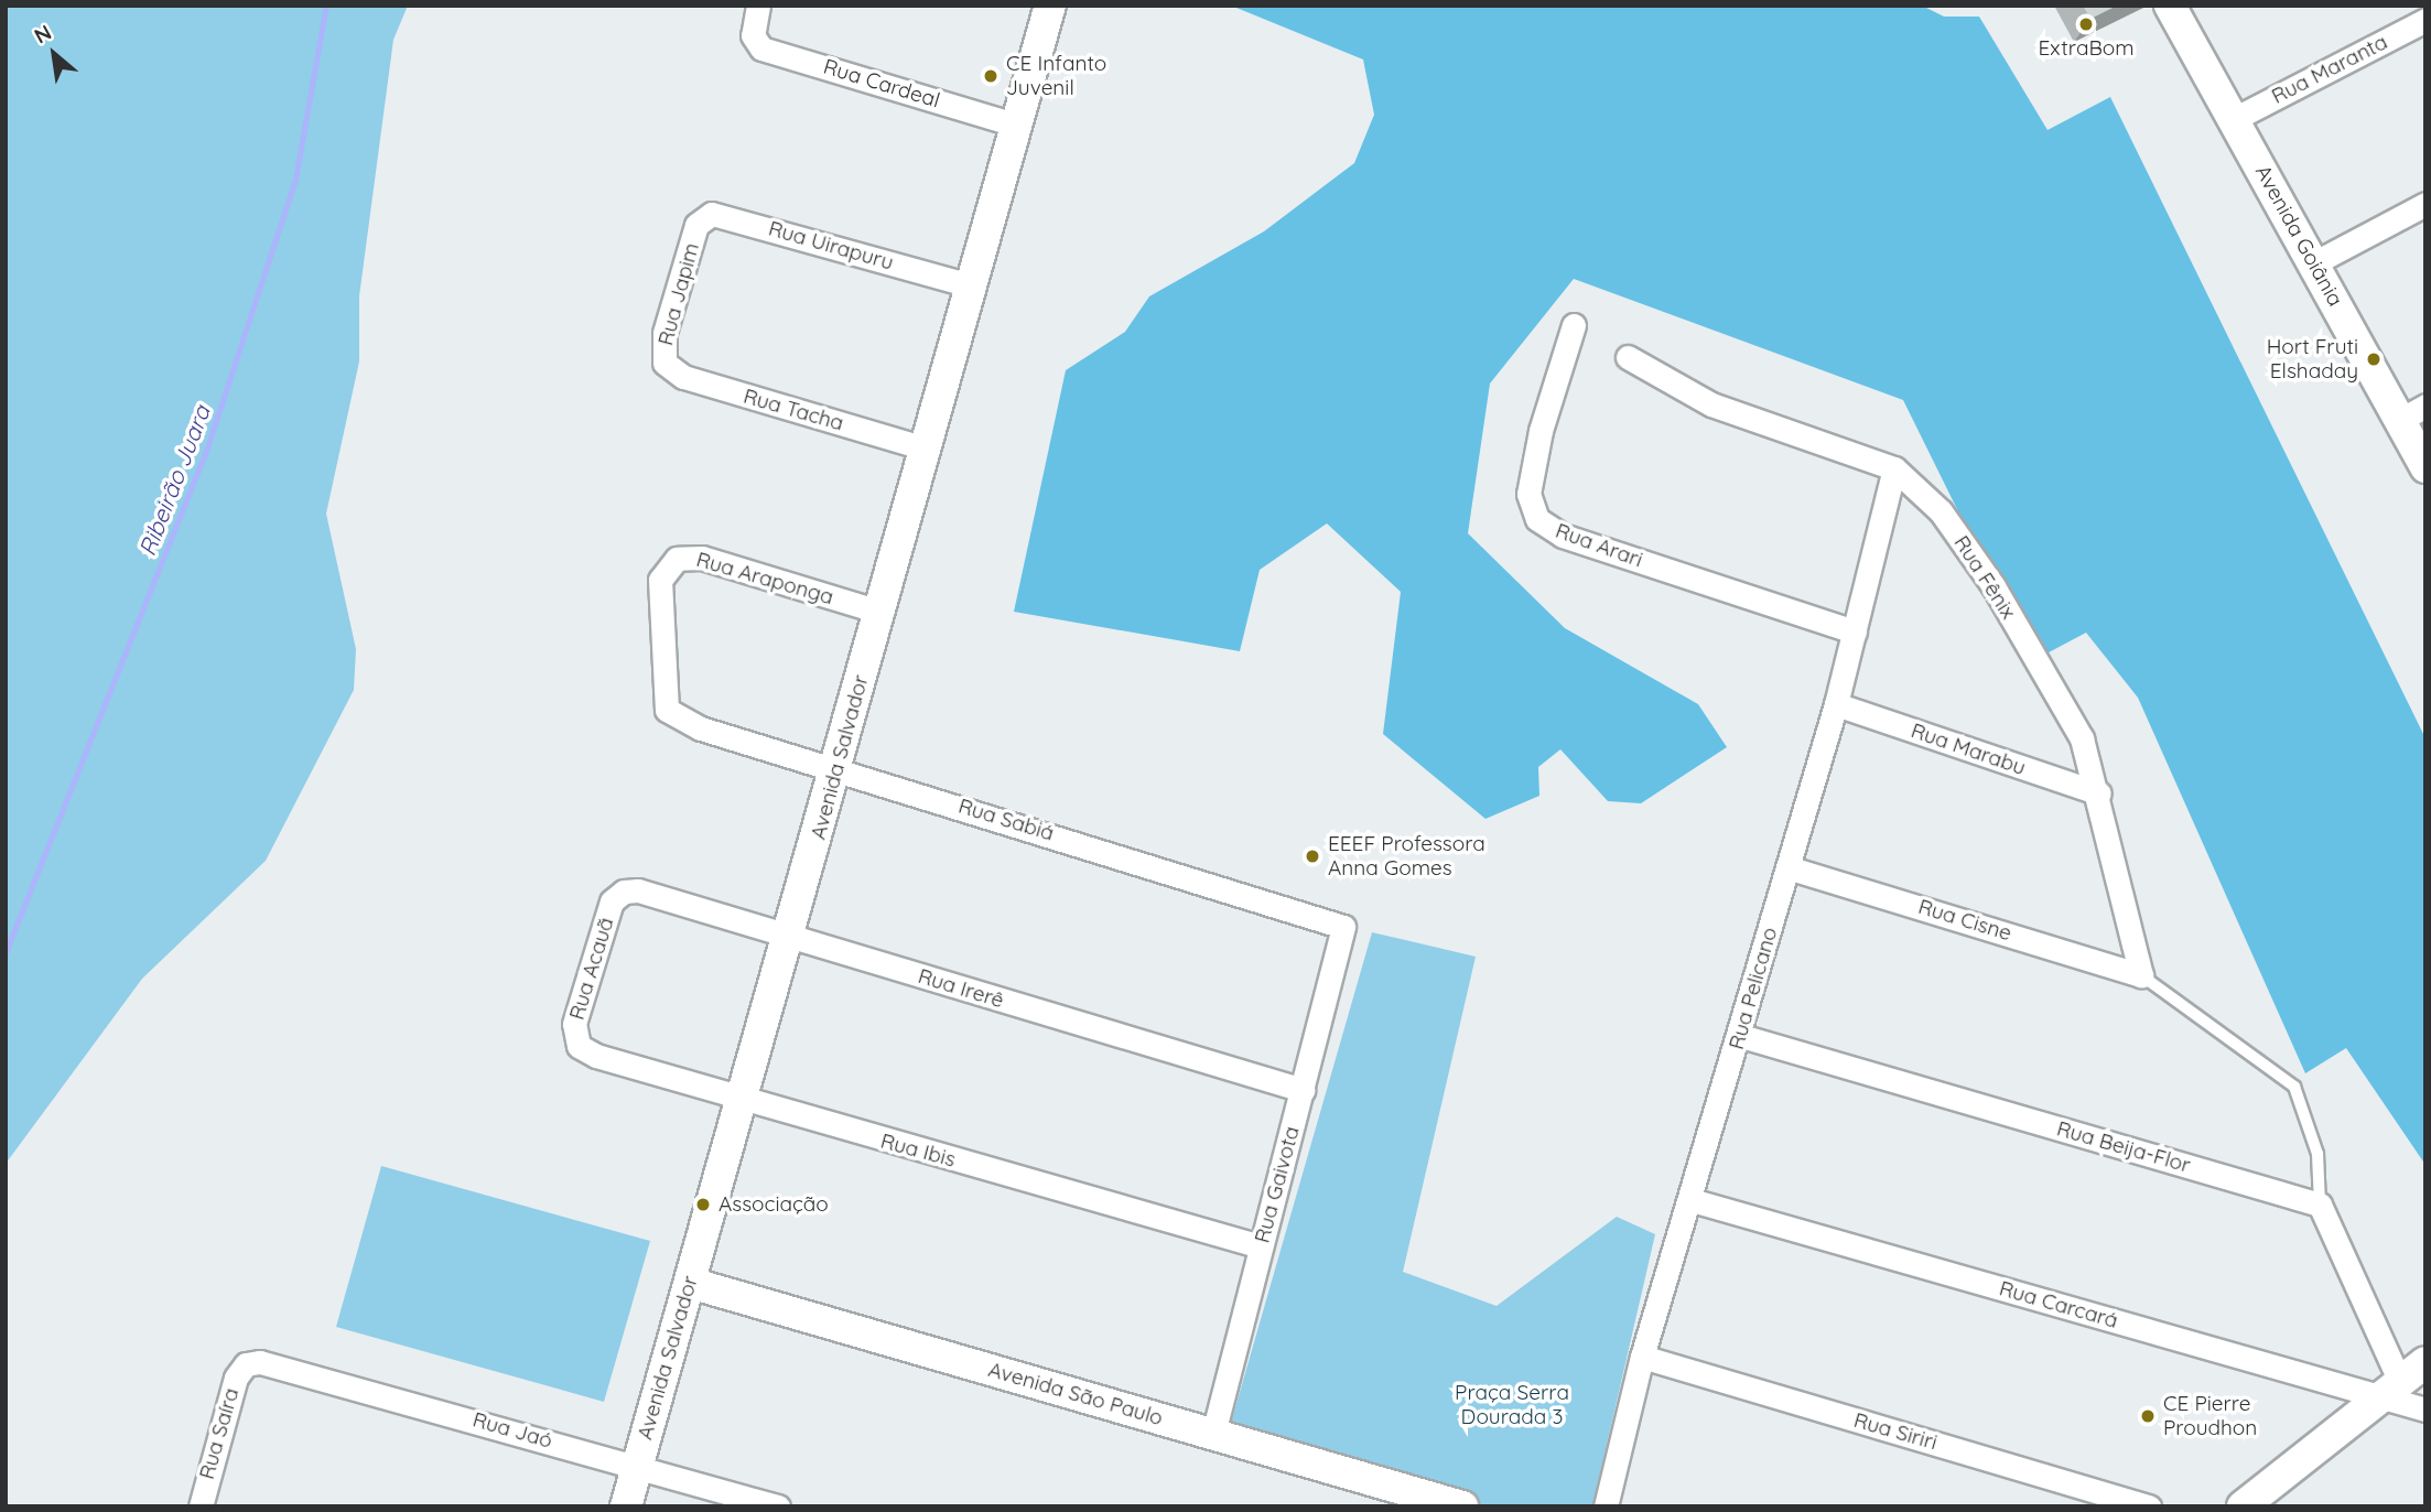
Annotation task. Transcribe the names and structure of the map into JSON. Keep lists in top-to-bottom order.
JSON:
{
  "streets": {
    "street": [
      "Rua Maranta",
      "Rua Cardeal",
      "Avenida Goiânia",
      "Rua Uirapuru",
      "Rua Japim",
      "Rua Tacha",
      "Rua Arari",
      "Rua Fênix",
      "Rua Araponga",
      "Rua Marabu",
      "Avenida Salvador",
      "Rua Sabiá",
      "Rua Cisne",
      "Rua Acauã",
      "Rua Irerê",
      "Rua Pelicano",
      "Rua Beija-Flor",
      "Rua Ibis",
      "Rua Gaivota",
      "Rua Carcará",
      "Avenida São Paulo",
      "Rua Jaó",
      "Rua Siriri",
      "Rua Saíra"
    ]
  },
  "crossings": [
    ["Rua Maranta", "Avenida Goiânia"],
    ["Rua Cardeal", "Avenida Salvador"],
    ["Rua Uirapuru", "Rua Japim"],
    ["Rua Uirapuru", "Avenida Salvador"],
    ["Rua Japim", "Rua Tacha"],
    ["Rua Tacha", "Avenida Salvador"],
    ["Rua Arari", "Rua Pelicano"],
    ["Rua Fênix", "Rua Marabu"],
    ["Rua Fênix", "Rua Cisne"],
    ["Rua Fênix", "Rua Pelicano"],
    ["Rua Araponga", "Avenida Salvador"],
    ["Rua Araponga", "Rua Sabiá"],
    ["Rua Marabu", "Rua Pelicano"],
    ["Avenida Salvador", "Rua Sabiá"],
    ["Avenida Salvador", "Rua Irerê"],
    ["Avenida Salvador", "Rua Ibis"],
    ["Avenida Salvador", "Avenida São Paulo"],
    ["Avenida Salvador", "Rua Jaó"],
    ["Rua Sabiá", "Rua Gaivota"],
    ["Rua Cisne", "Rua Pelicano"],
    ["Rua Acauã", "Rua Irerê"],
    ["Rua Acauã", "Rua Ibis"],
    ["Rua Irerê", "Rua Gaivota"],
    ["Rua Pelicano", "Rua Beija-Flor"],
    ["Rua Pelicano", "Rua Carcará"],
    ["Rua Pelicano", "Rua Siriri"],
    ["Rua Ibis", "Rua Gaivota"],
    ["Rua Gaivota", "Avenida São Paulo"],
    ["Rua Jaó", "Rua Saíra"]
  ],
  "water": ["Ribeirão Juara"],
  "parks": ["Praça Serra Dourada 3"],
  "places": [
    "ExtraBom",
    "CE Infanto Juvenil",
    "Hort Fruti Elshaday",
    "EEEF Professora Anna Gomes",
    "Associação",
    "CE Pierre Proudhon"
  ],
  "north": "top left"
}
